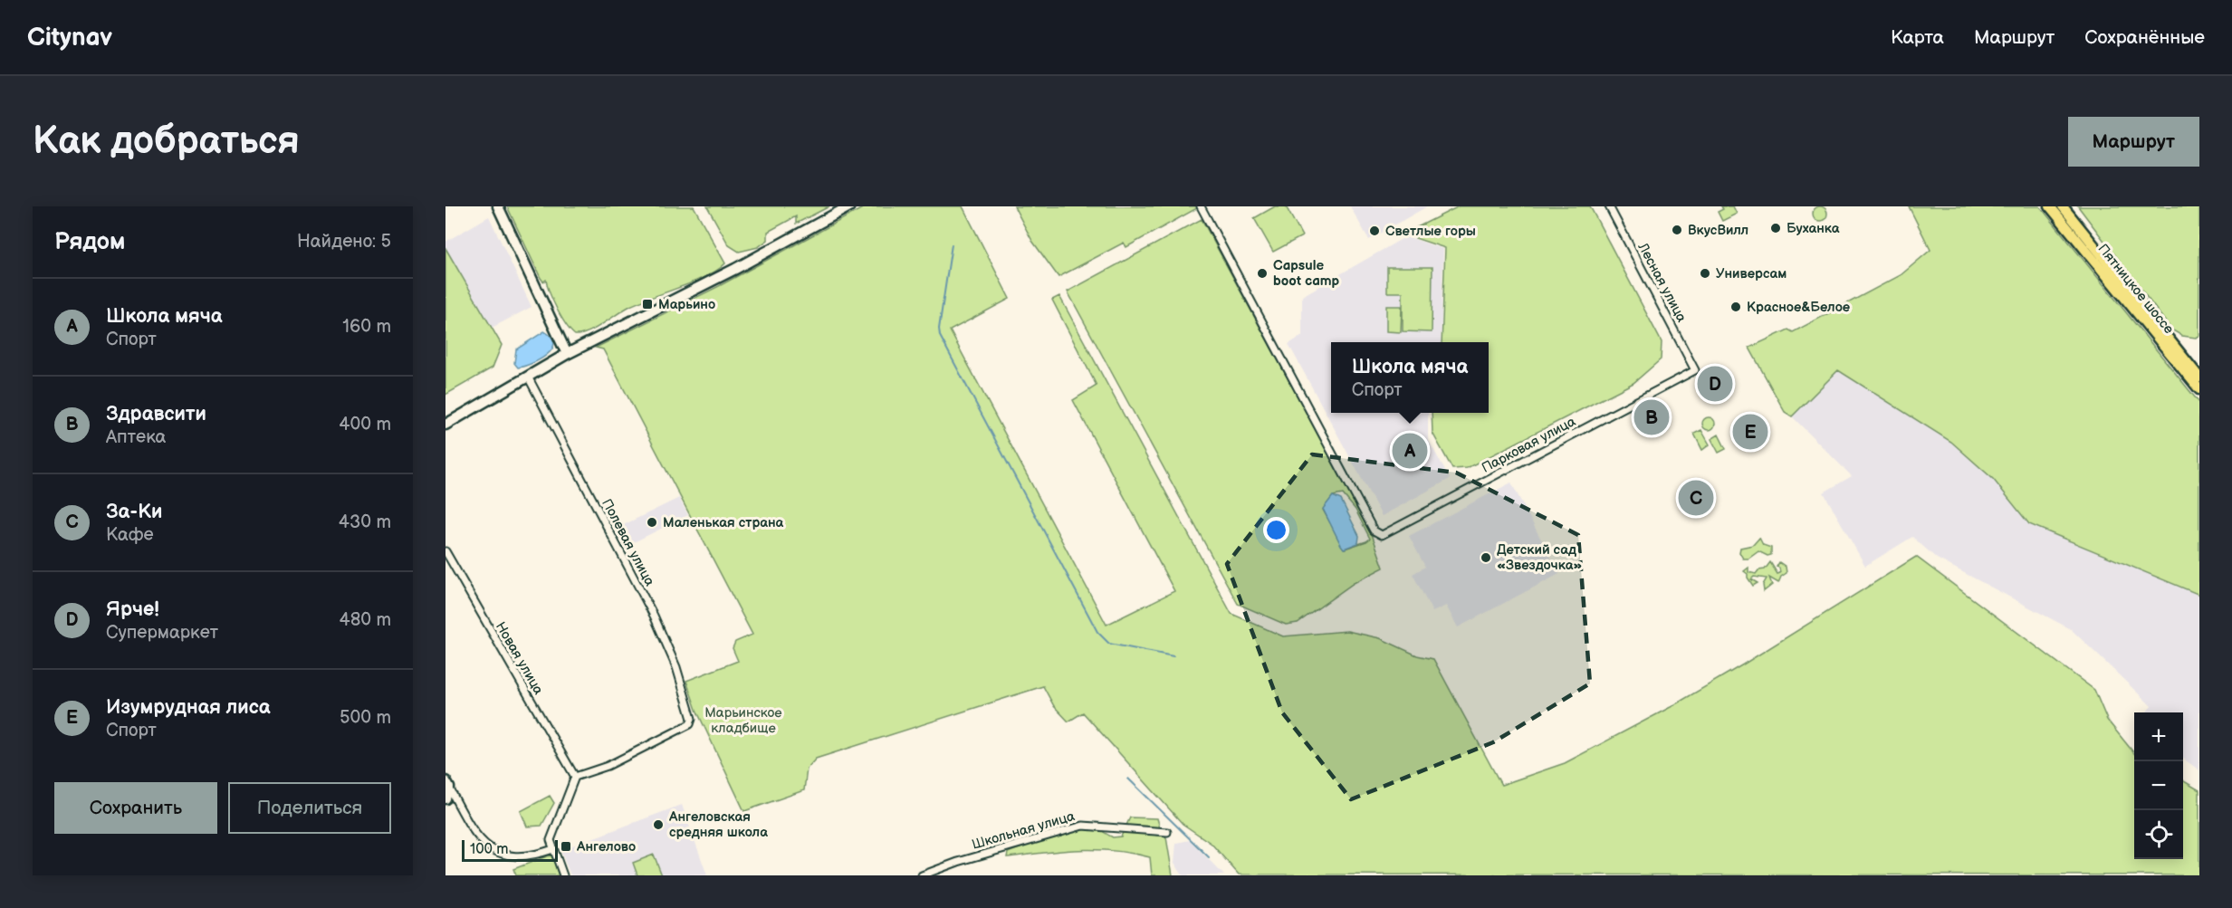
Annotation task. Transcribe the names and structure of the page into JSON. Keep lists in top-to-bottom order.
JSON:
{
  "streets": {
    "main road": ["Пятницкое шоссе"],
    "street": [
      "Лесная улица",
      "Парковая улица",
      "Полевая улица",
      "Новая улица",
      "Школьная улица"
    ]
  },
  "crossings": [
    ["Лесная улица", "Парковая улица"],
    ["Полевая улица", "Новая улица"]
  ],
  "parks": ["Марьинское кладбище"],
  "places": {
    "other": [
      "Буханка",
      "ВкусВилл",
      "Светлые горы",
      "Capsule boot camp",
      "Универсам",
      "Красное&Белое",
      "Маленькая страна",
      "Детский сад «Звездочка»",
      "Ангеловская средняя школа"
    ],
    "transit": ["Марьино", "Ангелово"]
  },
  "scale_bar": "100 m",
  "page": {
    "header": "Citynav",
    "nav": ["Карта", "Маршрут", "Сохранённые"],
    "buttons": [
      "Маршрут",
      ["Сохранить", "Поделиться"]
    ],
    "title": "Как добраться",
    "heading": ["Рядом", "Найдено: 5"],
    "list": [
      {
        "mark": "A",
        "name": "Школа мяча",
        "note": "Спорт",
        "value": "160 m"
      },
      {
        "mark": "B",
        "name": "Здравсити",
        "note": "Аптека",
        "value": "400 m"
      },
      {
        "mark": "C",
        "name": "За-Ки",
        "note": "Кафе",
        "value": "430 m"
      },
      {
        "mark": "D",
        "name": "Ярче!",
        "note": "Супермаркет",
        "value": "480 m"
      },
      {
        "mark": "E",
        "name": "Изумрудная лиса",
        "note": "Спорт",
        "value": "500 m"
      }
    ],
    "popup": ["Школа мяча", "Спорт"],
    "pins": [
      "D",
      "B",
      "E",
      "A",
      "C"
    ],
    "map_buttons": ["+", "−"],
    "scale": "100 m"
  }
}
